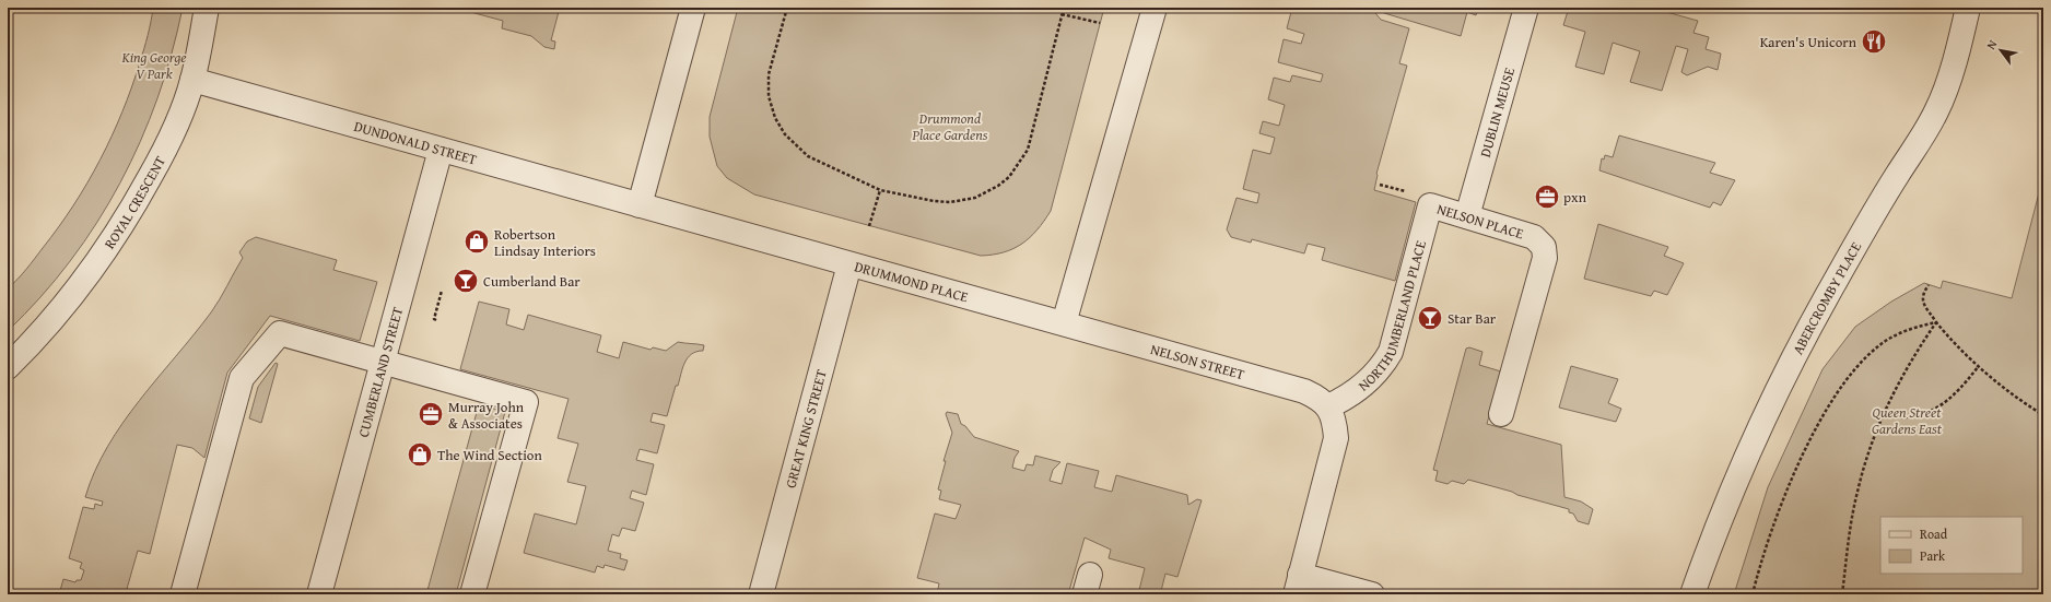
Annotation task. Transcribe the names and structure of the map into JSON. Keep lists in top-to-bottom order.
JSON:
{
  "streets": {
    "street": [
      "DUBLIN MEUSE",
      "DUNDONALD STREET",
      "ROYAL CRESCENT",
      "NELSON PLACE",
      "DRUMMOND PLACE",
      "ABERCROMBY PLACE",
      "NORTHUMBERLAND PLACE",
      "NELSON STREET",
      "CUMBERLAND STREET",
      "GREAT KING STREET"
    ]
  },
  "crossings": [
    ["DUBLIN MEUSE", "NELSON PLACE"],
    ["DUNDONALD STREET", "ROYAL CRESCENT"],
    ["DUNDONALD STREET", "DRUMMOND PLACE"],
    ["DUNDONALD STREET", "CUMBERLAND STREET"],
    ["NELSON PLACE", "NORTHUMBERLAND PLACE"],
    ["DRUMMOND PLACE", "NELSON STREET"],
    ["DRUMMOND PLACE", "GREAT KING STREET"],
    ["NORTHUMBERLAND PLACE", "NELSON STREET"]
  ],
  "parks": ["King George V Park", "Drummond Place Gardens", "Queen Street Gardens East"],
  "places": {
    "restaurant": ["Karen's Unicorn"],
    "office": ["pxn", "Murray John & Associates"],
    "shop": ["Robertson Lindsay Interiors", "The Wind Section"],
    "bar": ["Cumberland Bar", "Star Bar"]
  },
  "legend": ["Road", "Park"],
  "north": "top left"
}
